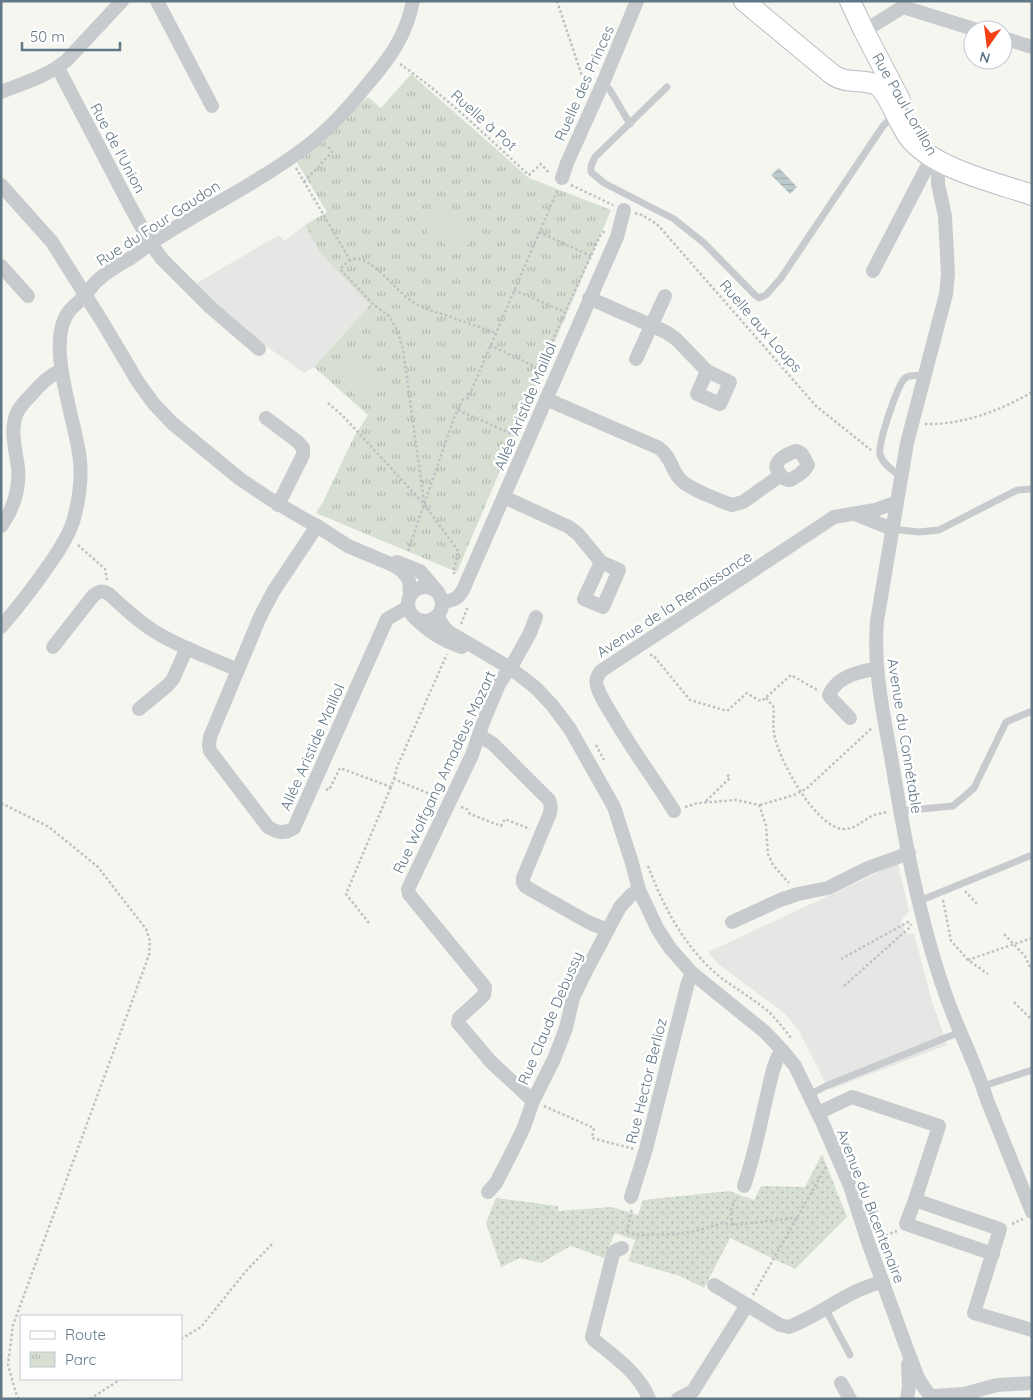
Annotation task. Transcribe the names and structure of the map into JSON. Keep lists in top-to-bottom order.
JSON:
{
  "streets": {
    "main road": ["Rue Paul Lorillon"],
    "street": [
      "Ruelle des Princes",
      "Rue de l'Union",
      "Rue du Four Gaudon",
      "Allée Aristide Maillol",
      "Avenue de la Renaissance",
      "Avenue du Connétable",
      "Rue Wolfgang Amadeus Mozart",
      "Rue Claude Debussy",
      "Rue Hector Berlioz",
      "Avenue du Bicentenaire"
    ],
    "path": ["Ruelle à Pot", "Ruelle aux Loups"]
  },
  "crossings": [
    ["Ruelle des Princes", "Ruelle à Pot"],
    ["Ruelle des Princes", "Ruelle aux Loups"],
    ["Rue Paul Lorillon", "Avenue du Connétable"],
    ["Ruelle à Pot", "Rue du Four Gaudon"],
    ["Ruelle à Pot", "Ruelle aux Loups"],
    ["Rue de l'Union", "Rue du Four Gaudon"],
    ["Rue du Four Gaudon", "Avenue du Bicentenaire"],
    ["Ruelle aux Loups", "Allée Aristide Maillol"],
    ["Allée Aristide Maillol", "Avenue du Bicentenaire"],
    ["Avenue de la Renaissance", "Avenue du Connétable"],
    ["Rue Wolfgang Amadeus Mozart", "Rue Claude Debussy"],
    ["Rue Wolfgang Amadeus Mozart", "Avenue du Bicentenaire"],
    ["Rue Claude Debussy", "Avenue du Bicentenaire"],
    ["Rue Hector Berlioz", "Avenue du Bicentenaire"]
  ],
  "legend": ["Route", "Parc"],
  "scale_bar": "50 m",
  "north": "bottom"
}
